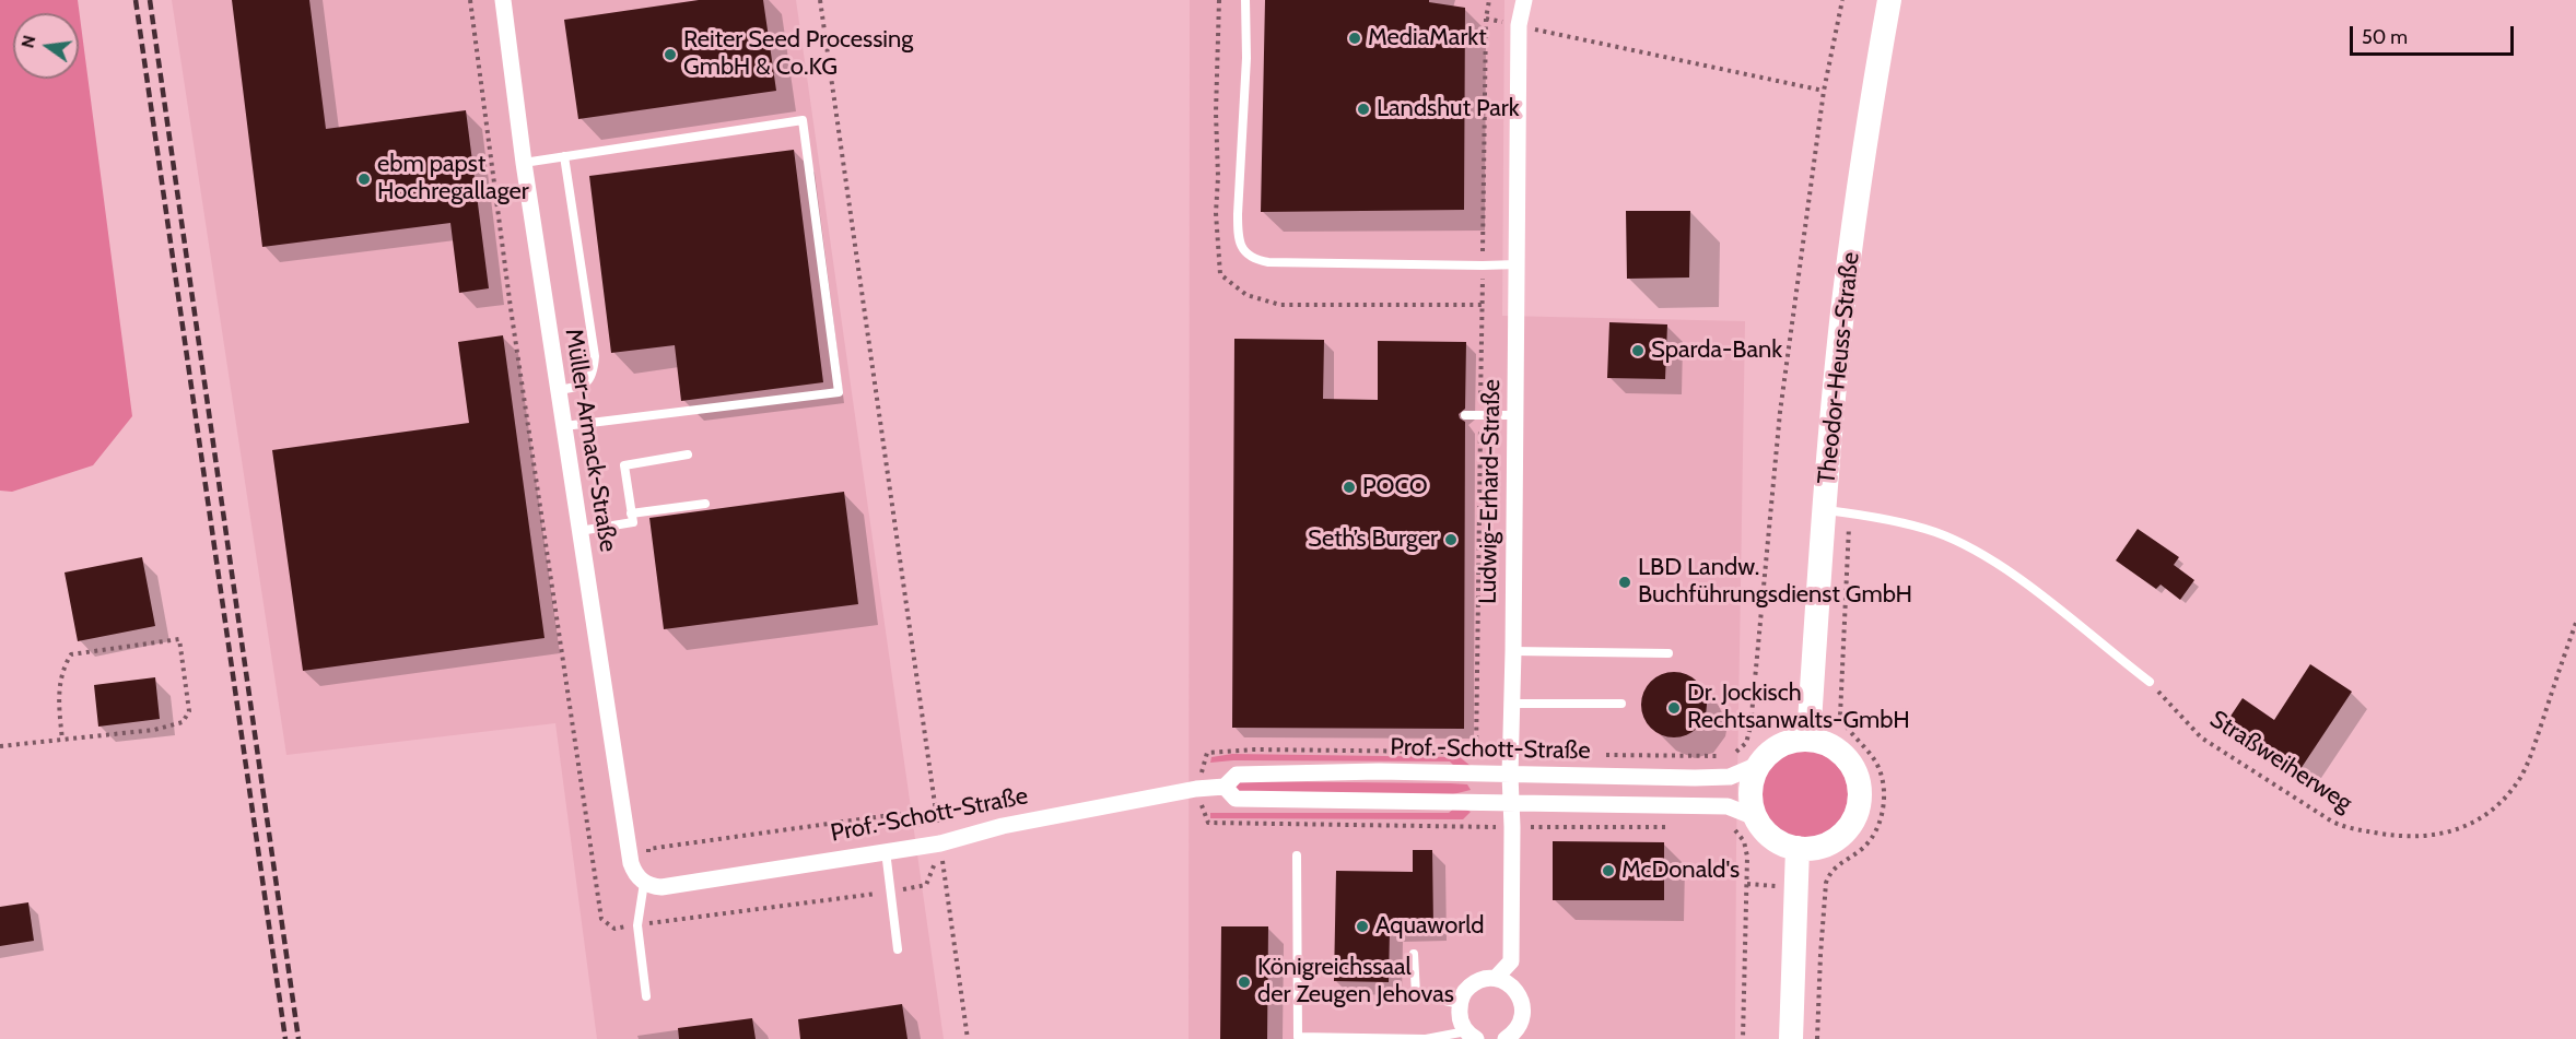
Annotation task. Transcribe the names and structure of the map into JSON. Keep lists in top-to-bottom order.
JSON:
{
  "streets": {
    "main road": ["Theodor-Heuss-Straße"],
    "street": ["Müller-Armack-Straße", "Ludwig-Erhard-Straße", "Prof.-Schott-Straße"],
    "path": ["Straßweiherweg"]
  },
  "crossings": [
    ["Theodor-Heuss-Straße", "Prof.-Schott-Straße"],
    ["Müller-Armack-Straße", "Prof.-Schott-Straße"],
    ["Ludwig-Erhard-Straße", "Prof.-Schott-Straße"]
  ],
  "places": [
    "MediaMarkt",
    "Reiter Seed Processing GmbH & Co.KG",
    "Landshut Park",
    "ebm papst Hochregallager",
    "Sparda-Bank",
    "POCO",
    "Seth’s Burger",
    "LBD Landw. Buchführungsdienst GmbH",
    "Dr. Jockisch Rechtsanwalts-GmbH",
    "McDonald's",
    "Aquaworld",
    "Königreichssaal der Zeugen Jehovas"
  ],
  "scale_bar": "50 m",
  "north": "left"
}
